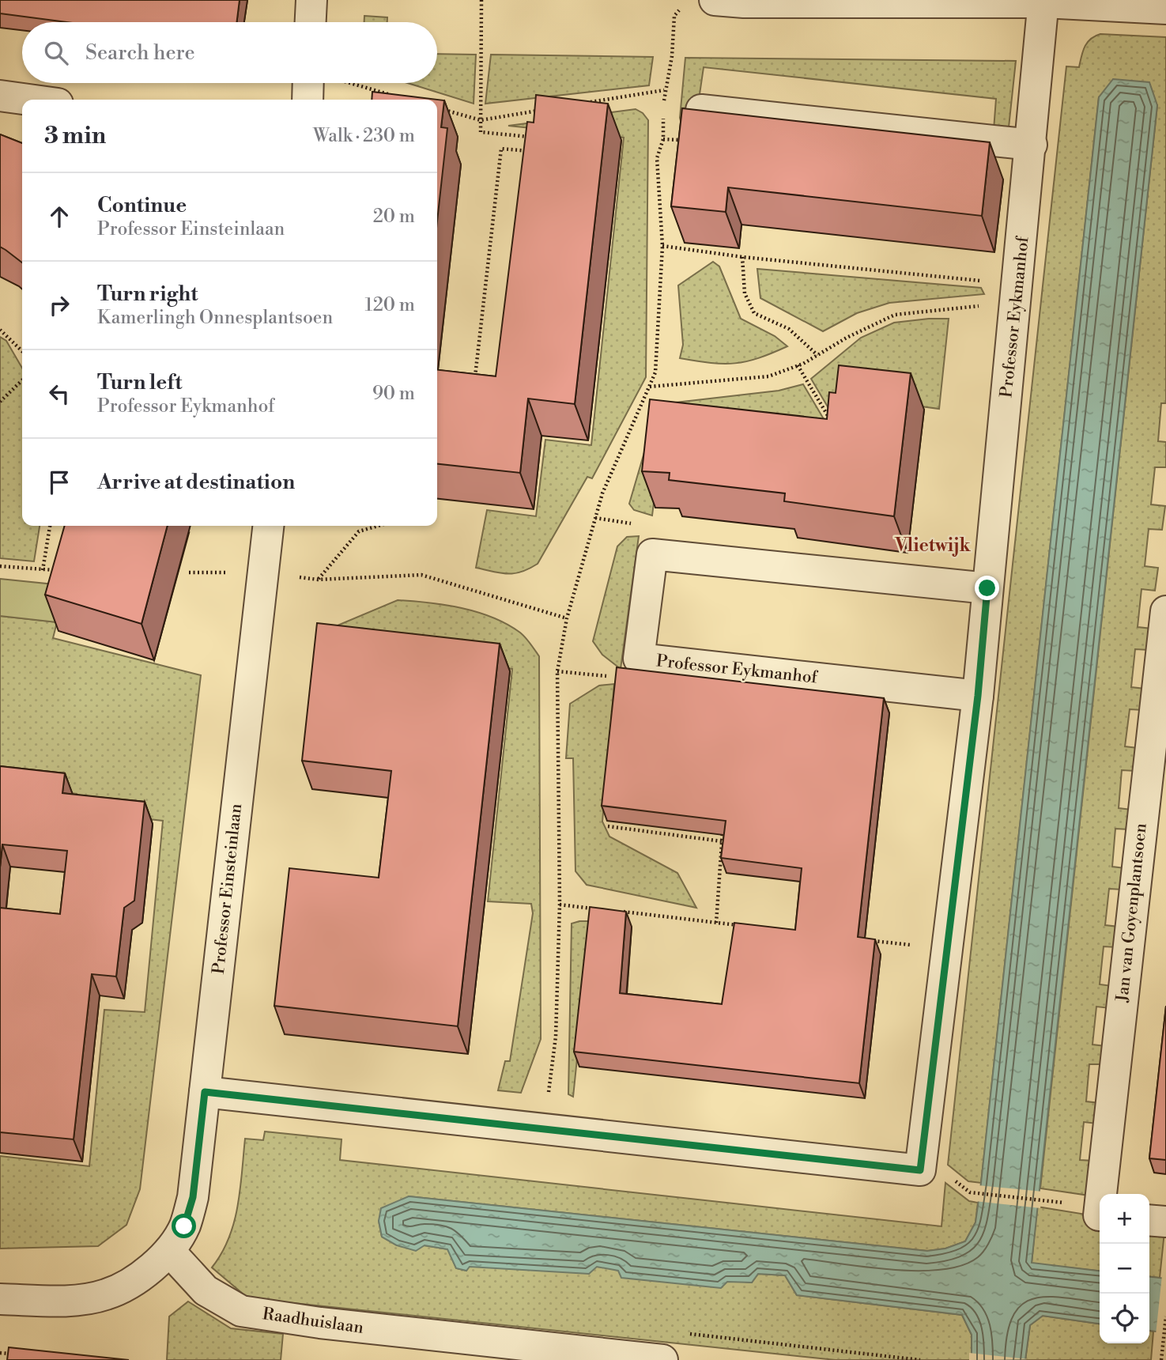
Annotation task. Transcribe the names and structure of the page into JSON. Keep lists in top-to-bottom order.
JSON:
{
  "streets": {
    "street": [
      "Professor Eykmanhof",
      "Professor Einsteinlaan",
      "Jan van Goyenplantsoen",
      "Raadhuislaan"
    ]
  },
  "crossings": [
    ["Professor Einsteinlaan", "Raadhuislaan"]
  ],
  "districts": ["Vlietwijk"],
  "page": {
    "search": "Search here",
    "heading": ["3 min", "Walk · 230 m"],
    "list": [
      ["Continue", "Professor Einsteinlaan", "20 m"],
      ["Turn right", "Kamerlingh Onnesplantsoen", "120 m"],
      ["Turn left", "Professor Eykmanhof", "90 m"],
      "Arrive at destination"
    ],
    "map_buttons": ["+", "−"]
  }
}
